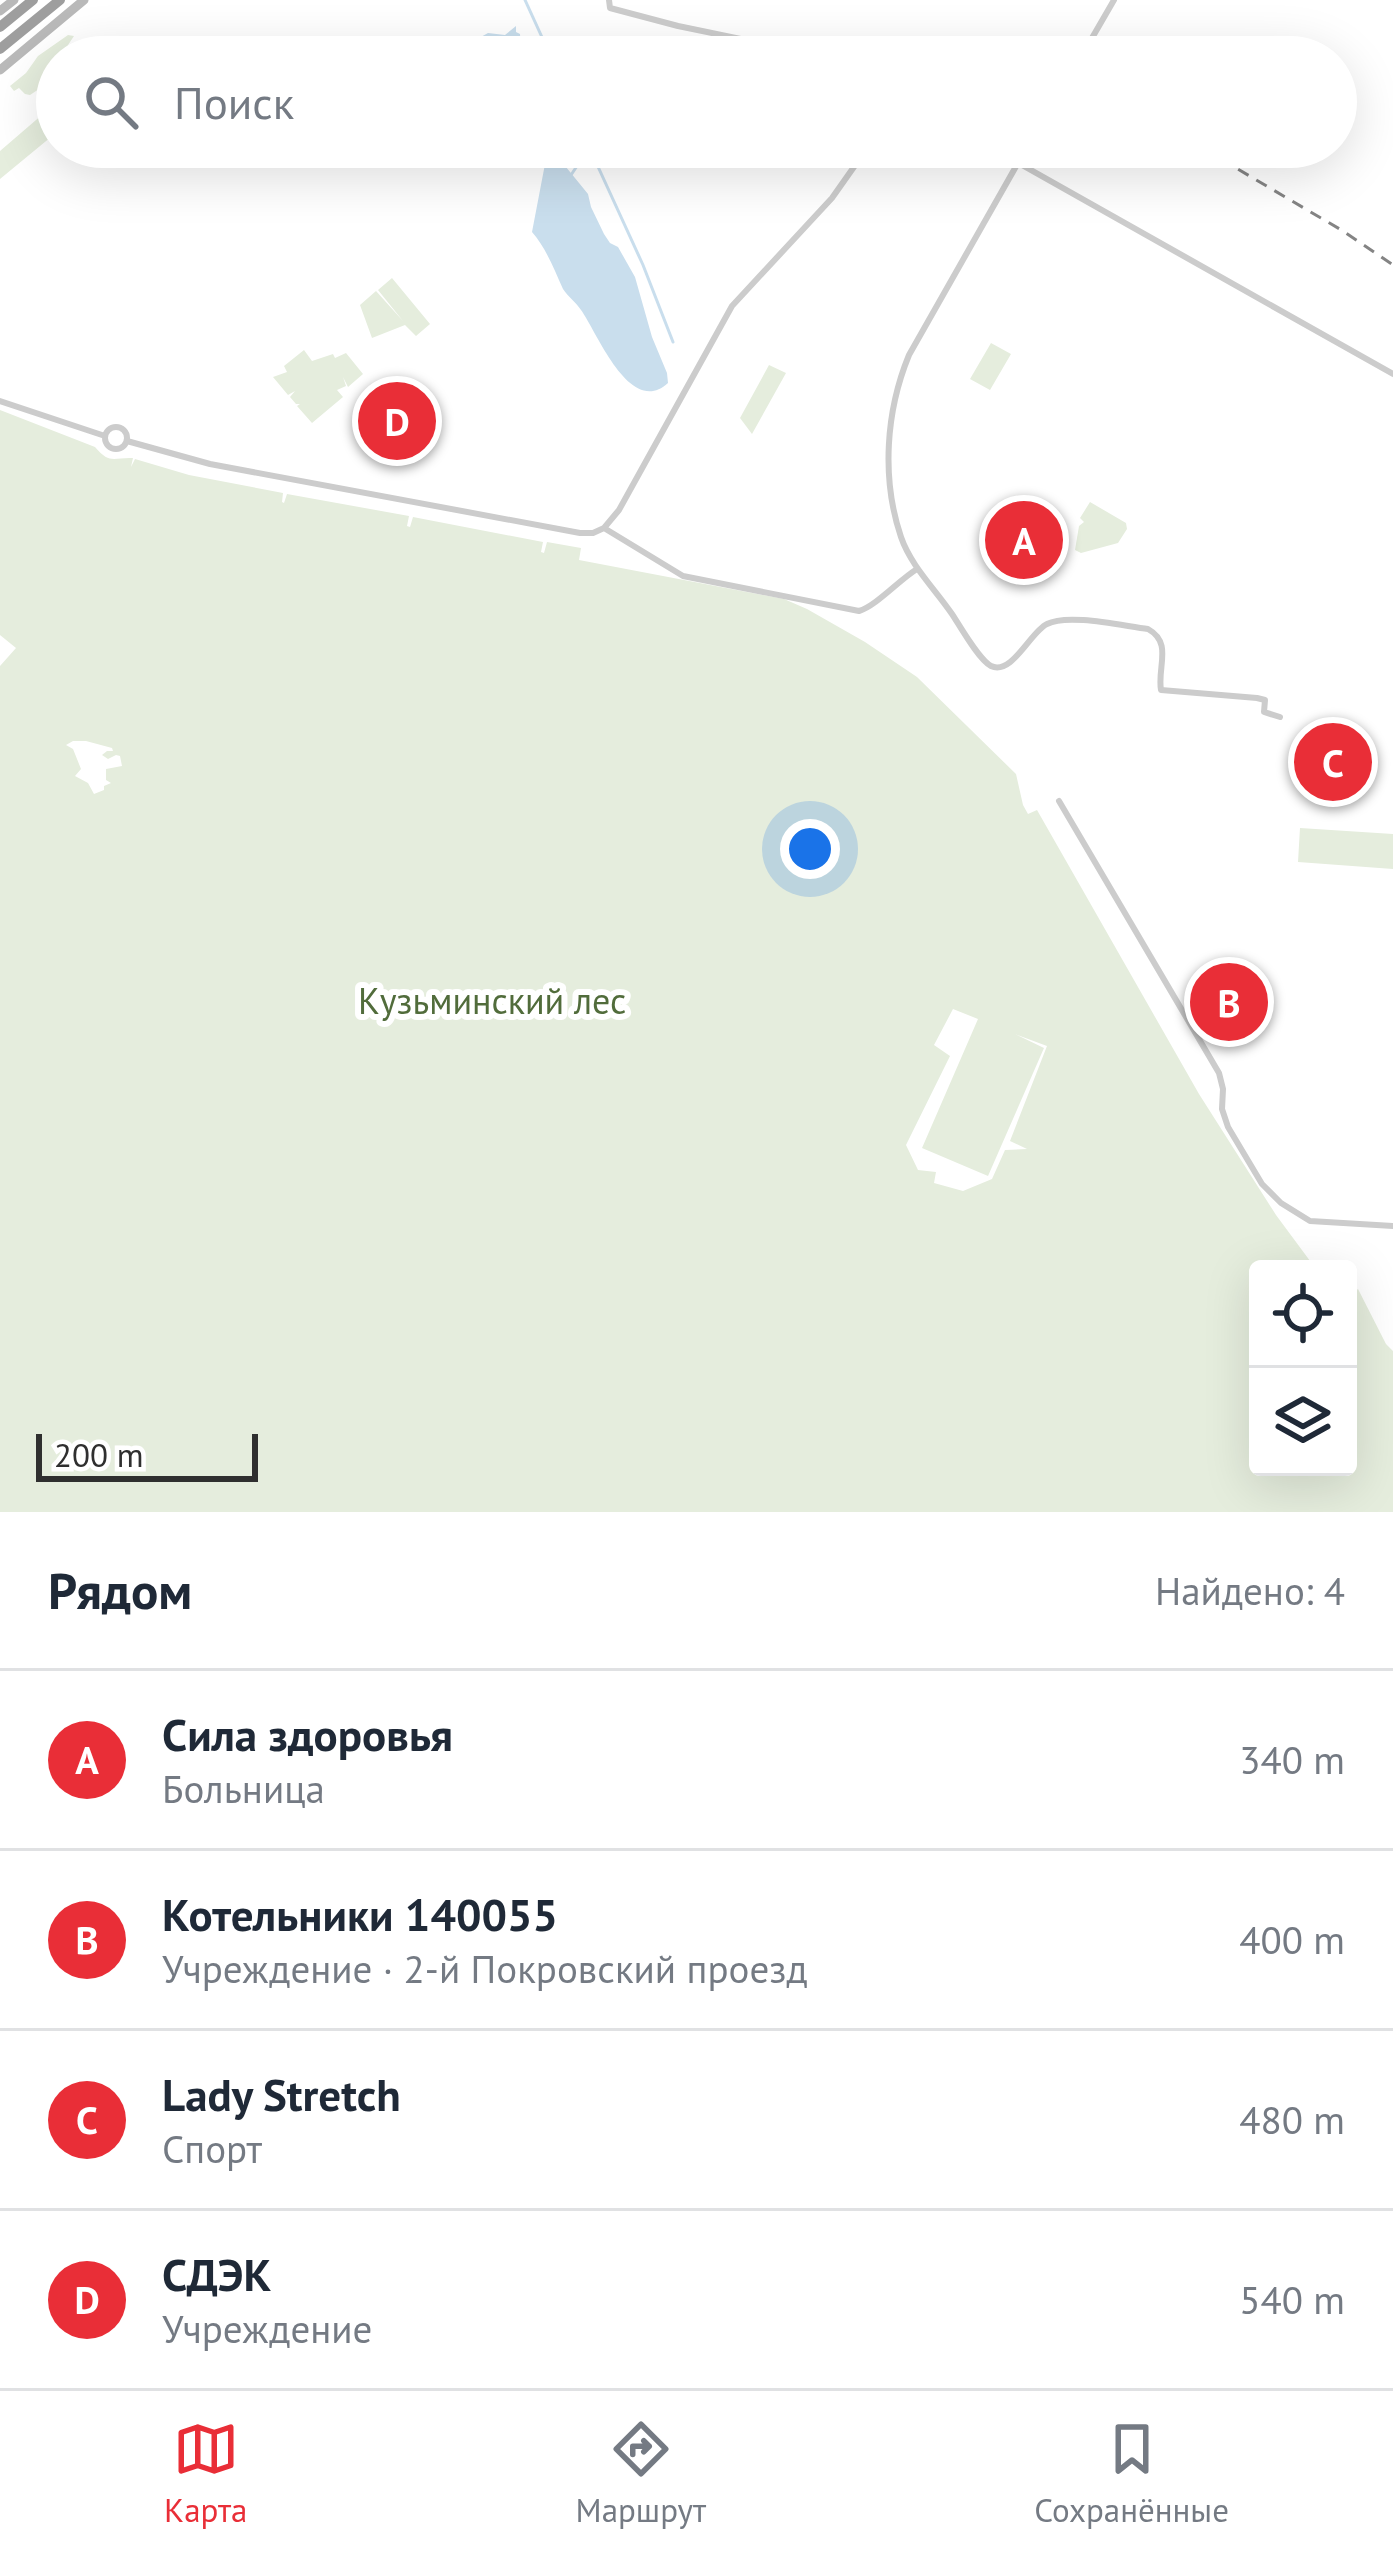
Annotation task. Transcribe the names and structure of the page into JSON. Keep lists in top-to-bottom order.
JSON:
{
  "parks": ["Кузьминский лес"],
  "scale_bar": "200 m",
  "page": {
    "search": "Поиск",
    "pins": [
      "D",
      "A",
      "C",
      "B"
    ],
    "scale": "200 m",
    "heading": ["Рядом", "Найдено: 4"],
    "list": [
      {
        "mark": "A",
        "name": "Сила здоровья",
        "note": "Больница",
        "value": "340 m"
      },
      {
        "mark": "B",
        "name": "Котельники 140055",
        "note": "Учреждение · 2-й Покровский проезд",
        "value": "400 m"
      },
      {
        "mark": "C",
        "name": "Lady Stretch",
        "note": "Спорт",
        "value": "480 m"
      },
      {
        "mark": "D",
        "name": "СДЭК",
        "note": "Учреждение",
        "value": "540 m"
      }
    ],
    "nav": ["Карта", "Маршрут", "Сохранённые"]
  }
}
